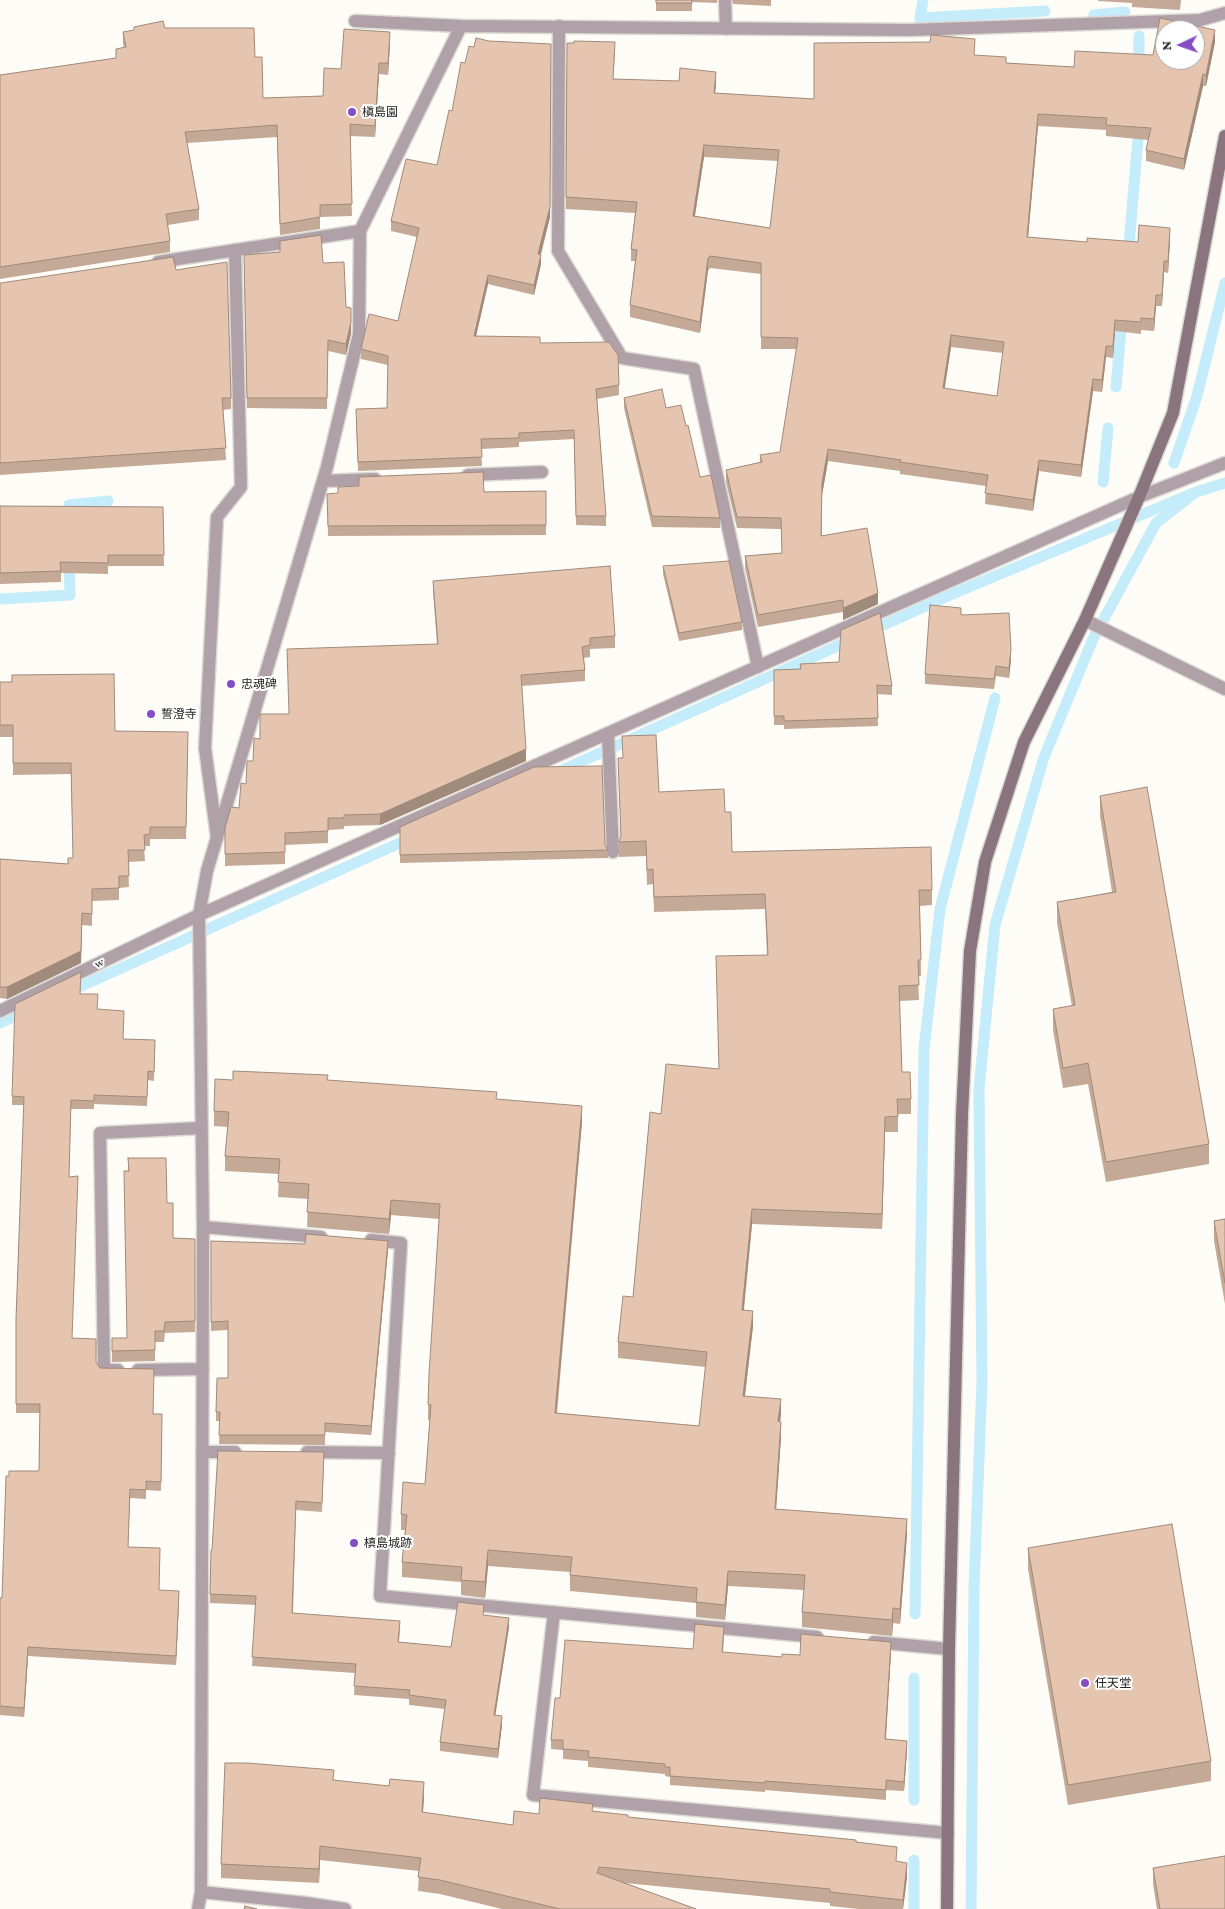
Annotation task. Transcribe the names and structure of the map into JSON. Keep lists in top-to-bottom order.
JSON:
{
  "streets": {
    "street": ["w"]
  },
  "places": [
    "槇島園",
    "忠魂碑",
    "誓澄寺",
    "槙島城跡",
    "任天堂"
  ],
  "north": "left"
}
